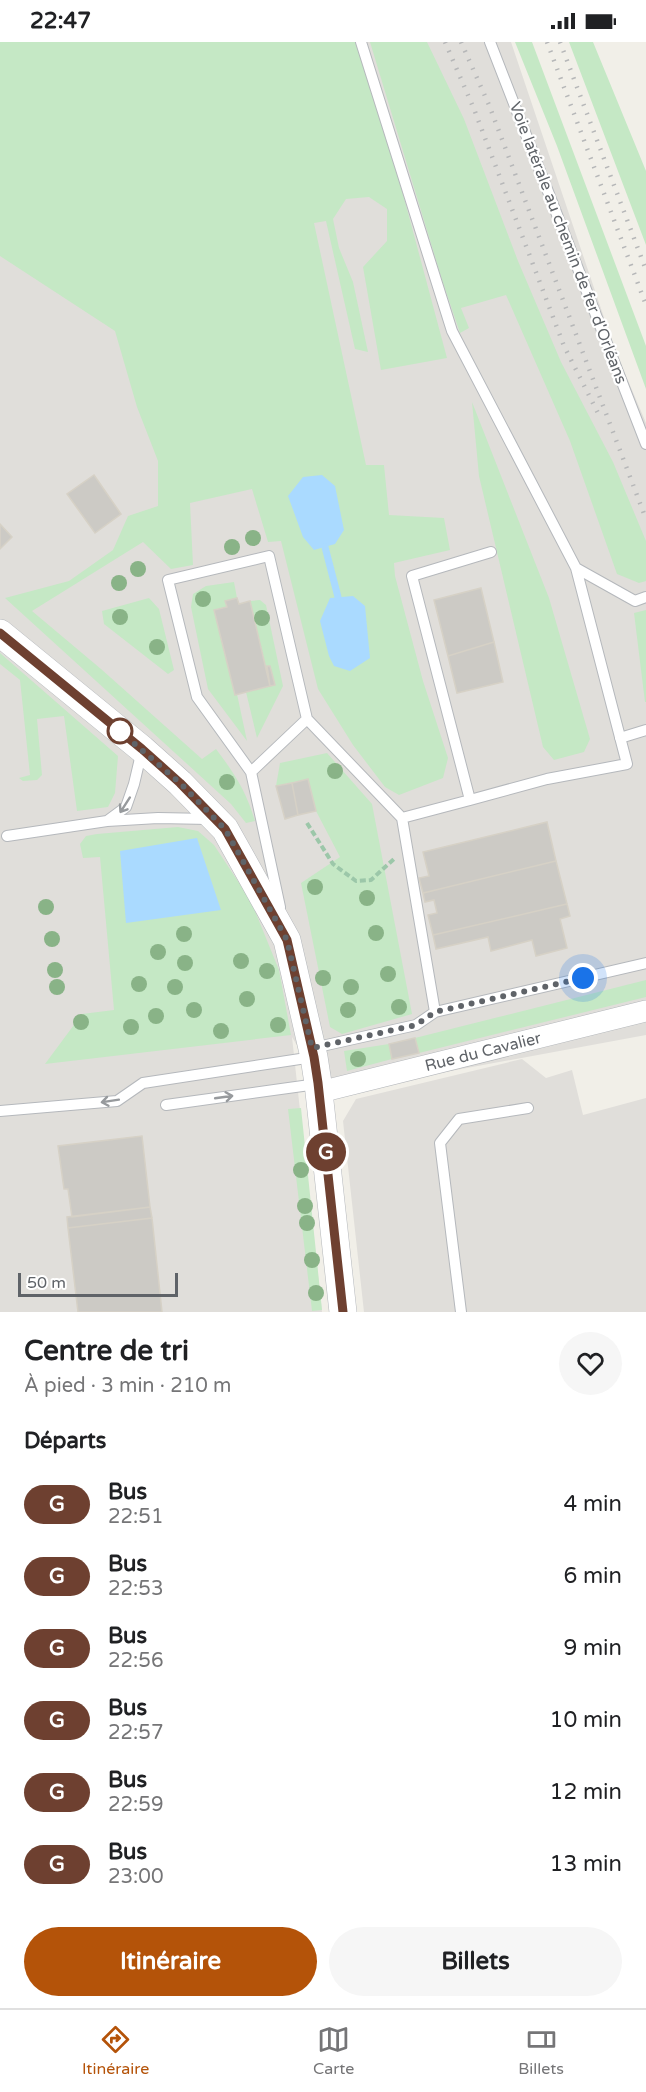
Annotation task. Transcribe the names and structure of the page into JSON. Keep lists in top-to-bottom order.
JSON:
{
  "streets": {
    "street": ["Rue du Cavalier"],
    "lane": ["Voie latérale au chemin de fer d'Orléans"]
  },
  "lines": ["bus line G"],
  "scale_bar": "50 m",
  "page": {
    "status": "22:47",
    "on_map": "G",
    "scale": "50 m",
    "heading": [
      ["Centre de tri", "À pied · 3 min · 210 m"],
      "Départs"
    ],
    "list": [
      {
        "mark": "G",
        "name": "Bus",
        "note": "22:51",
        "value": "4 min"
      },
      {
        "mark": "G",
        "name": "Bus",
        "note": "22:53",
        "value": "6 min"
      },
      {
        "mark": "G",
        "name": "Bus",
        "note": "22:56",
        "value": "9 min"
      },
      {
        "mark": "G",
        "name": "Bus",
        "note": "22:57",
        "value": "10 min"
      },
      {
        "mark": "G",
        "name": "Bus",
        "note": "22:59",
        "value": "12 min"
      },
      {
        "mark": "G",
        "name": "Bus",
        "note": "23:00",
        "value": "13 min"
      }
    ],
    "buttons": ["Itinéraire", "Billets"],
    "tabs": ["Itinéraire", "Carte", "Billets"]
  }
}
